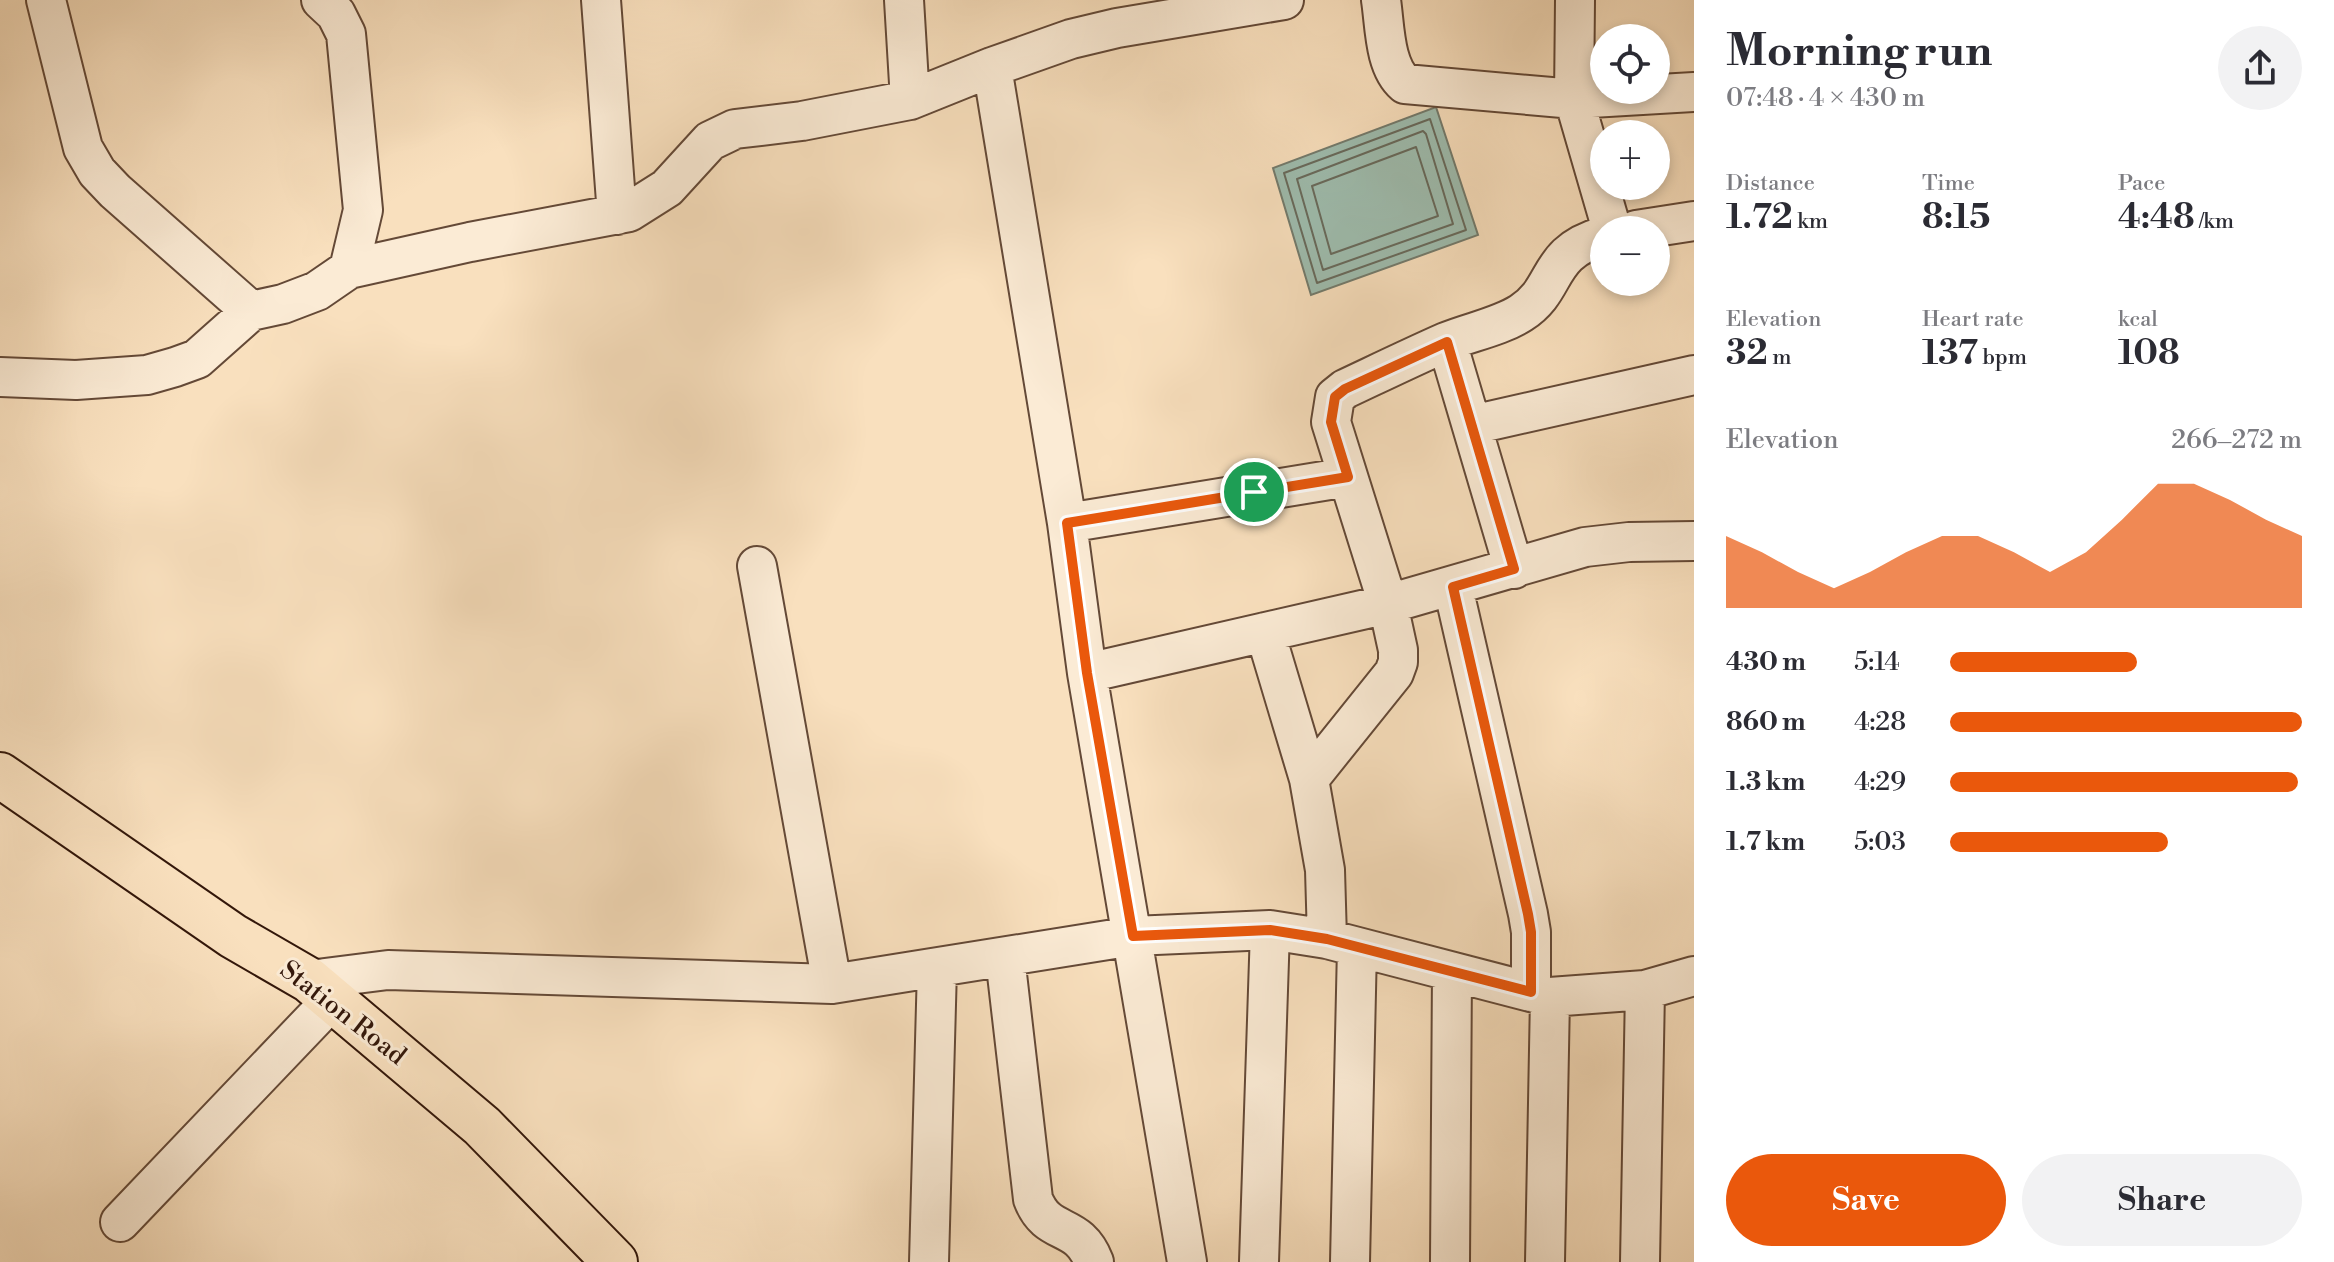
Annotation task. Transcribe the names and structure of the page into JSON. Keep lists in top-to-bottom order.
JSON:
{
  "streets": {
    "main road": ["Station Road"]
  },
  "page": {
    "heading": ["Morning run", "07:48 · 4 × 430 m"],
    "map_buttons": ["+", "−"],
    "stats": [
      ["Distance", "1.72 km"],
      ["Time", "8:15"],
      ["Pace", "4:48 /km"],
      ["Elevation", "32 m"],
      ["Heart rate", "137 bpm"],
      ["kcal", "108"]
    ],
    "chart": ["Elevation", "266–272 m"],
    "list": [
      {
        "name": "430 m",
        "note": "5:14"
      },
      {
        "name": "860 m",
        "note": "4:28"
      },
      {
        "name": "1.3 km",
        "note": "4:29"
      },
      {
        "name": "1.7 km",
        "note": "5:03"
      }
    ],
    "buttons": ["Save", "Share"]
  }
}
